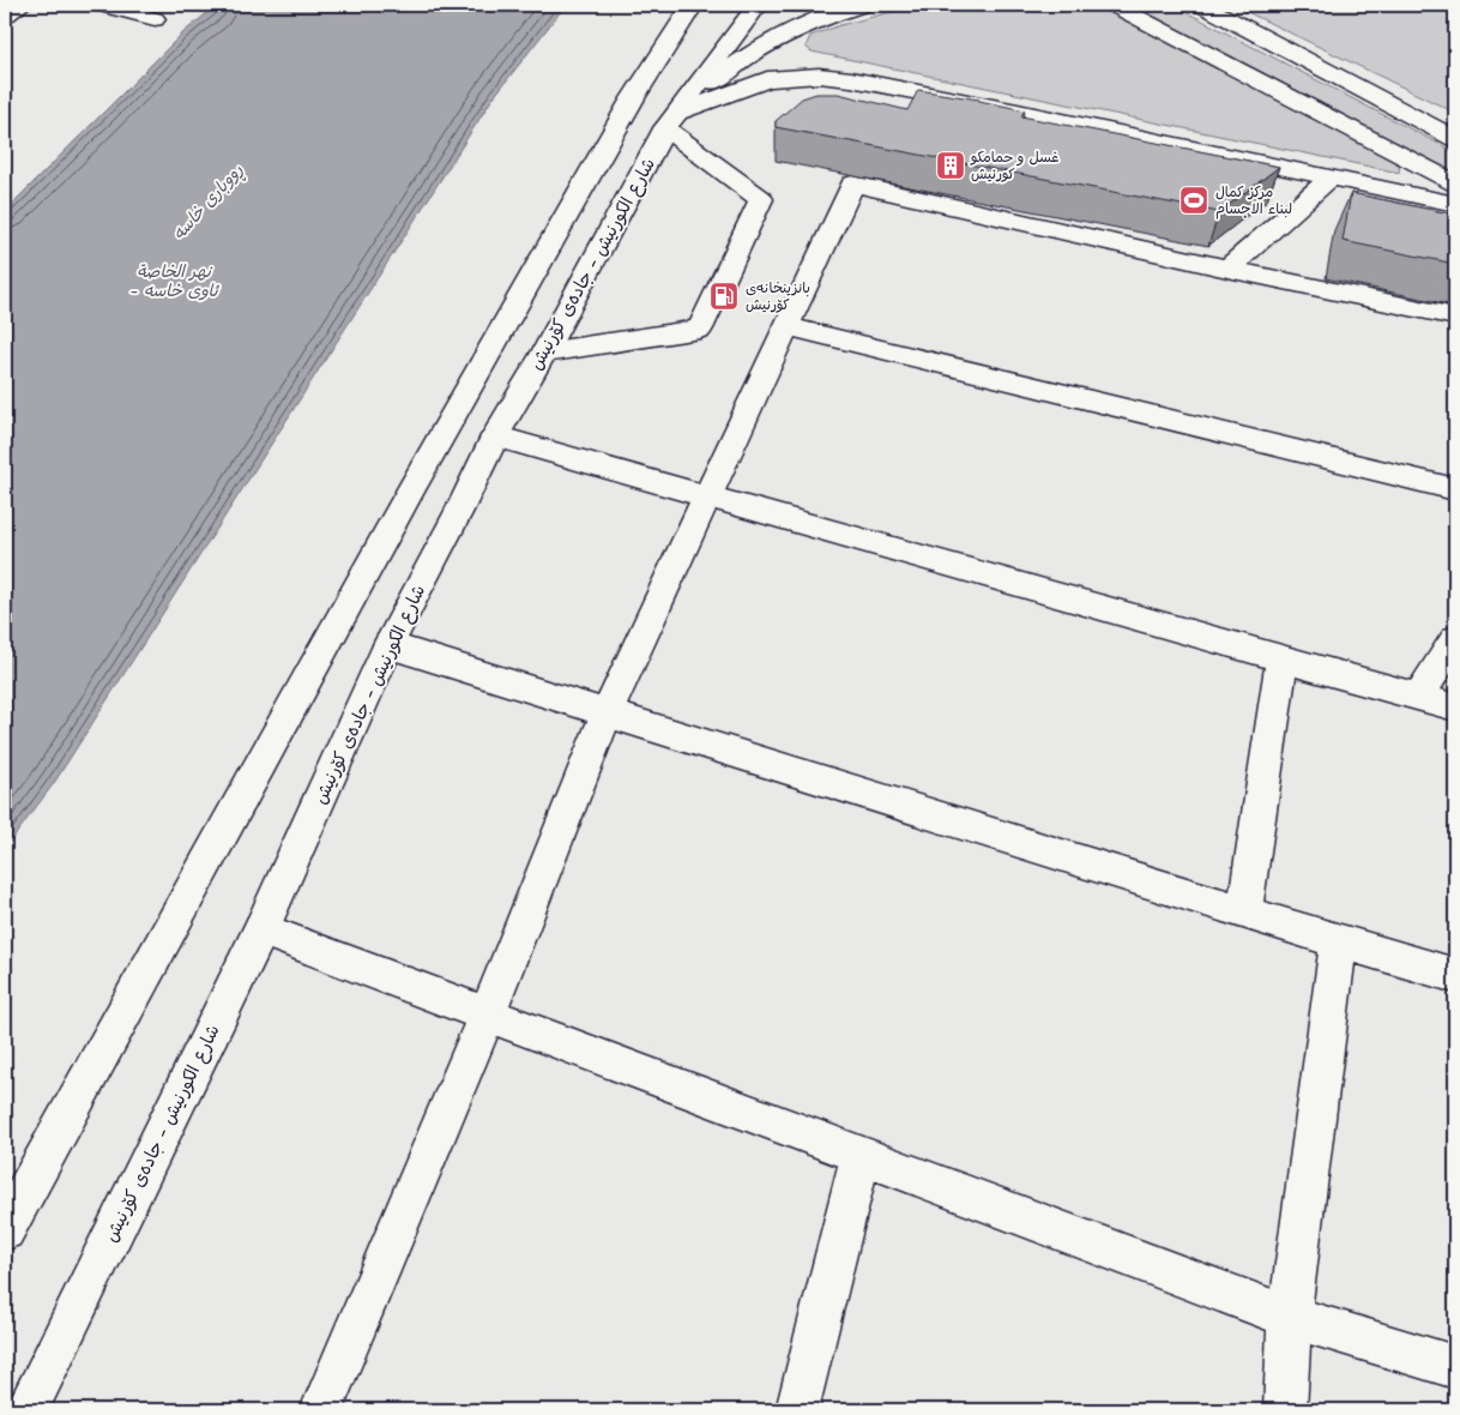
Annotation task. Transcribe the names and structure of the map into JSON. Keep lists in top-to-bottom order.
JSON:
{
  "streets": {
    "street": ["شارع الكورنيش - جادەی کۆرنیش"]
  },
  "water": ["ڕووباری خاسە", "نهر الخاصة - ئاوی خاسە"],
  "places": {
    "building": ["غسل و حمامكو كورنيش"],
    "sports": ["مركز كمال لبناء الاجسام"],
    "fuel station": ["بانزینخانەی کۆرنیش"]
  }
}
